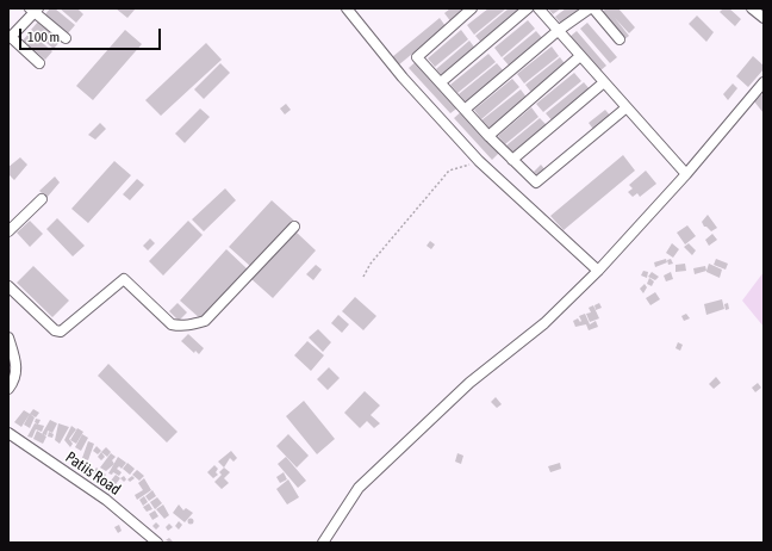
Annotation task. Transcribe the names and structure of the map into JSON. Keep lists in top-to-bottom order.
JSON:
{
  "streets": {
    "street": ["Patiis Road"]
  },
  "scale_bar": "100 m"
}
